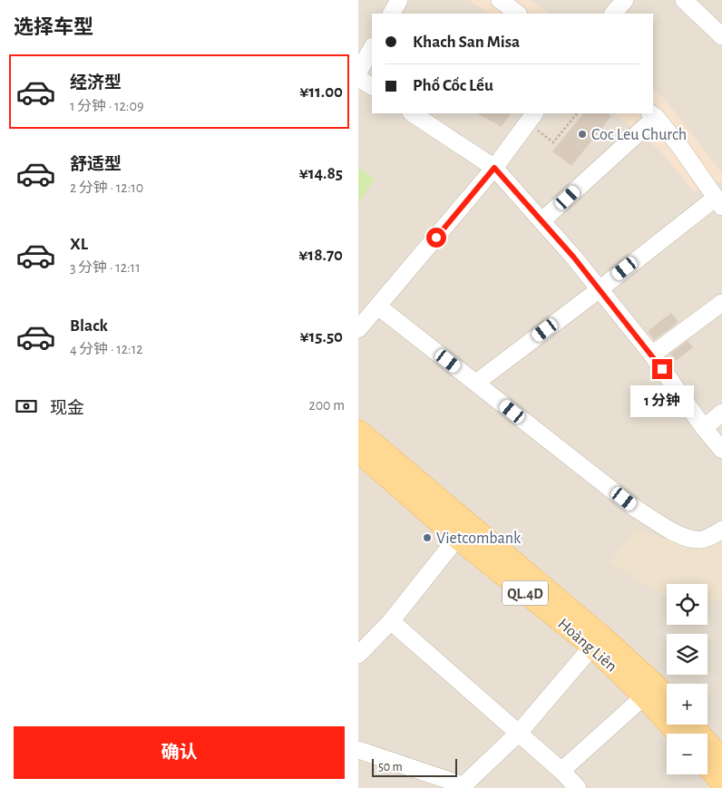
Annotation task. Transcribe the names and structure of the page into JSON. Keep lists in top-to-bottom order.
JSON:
{
  "streets": {
    "main road": ["QL.4D", "Hoàng Liên"]
  },
  "places": ["Coc Leu Church", "Vietcombank"],
  "scale_bar": "50 m",
  "page": {
    "heading": "选择车型",
    "banner": ["Khach San Misa", "Phố Cốc Lếu"],
    "list": [
      {
        "name": "经济型",
        "note": "1 分钟 · 12:09",
        "value": "¥11.00"
      },
      {
        "name": "舒适型",
        "note": "2 分钟 · 12:10",
        "value": "¥14.85"
      },
      {
        "name": "XL",
        "note": "3 分钟 · 12:11",
        "value": "¥18.70"
      },
      {
        "name": "Black",
        "note": "4 分钟 · 12:12",
        "value": "¥15.50"
      }
    ],
    "pay": ["现金", "200 m"],
    "bubble": "1 分钟",
    "map_buttons": ["+", "−"],
    "buttons": "确认",
    "scale": "50 m"
  }
}
